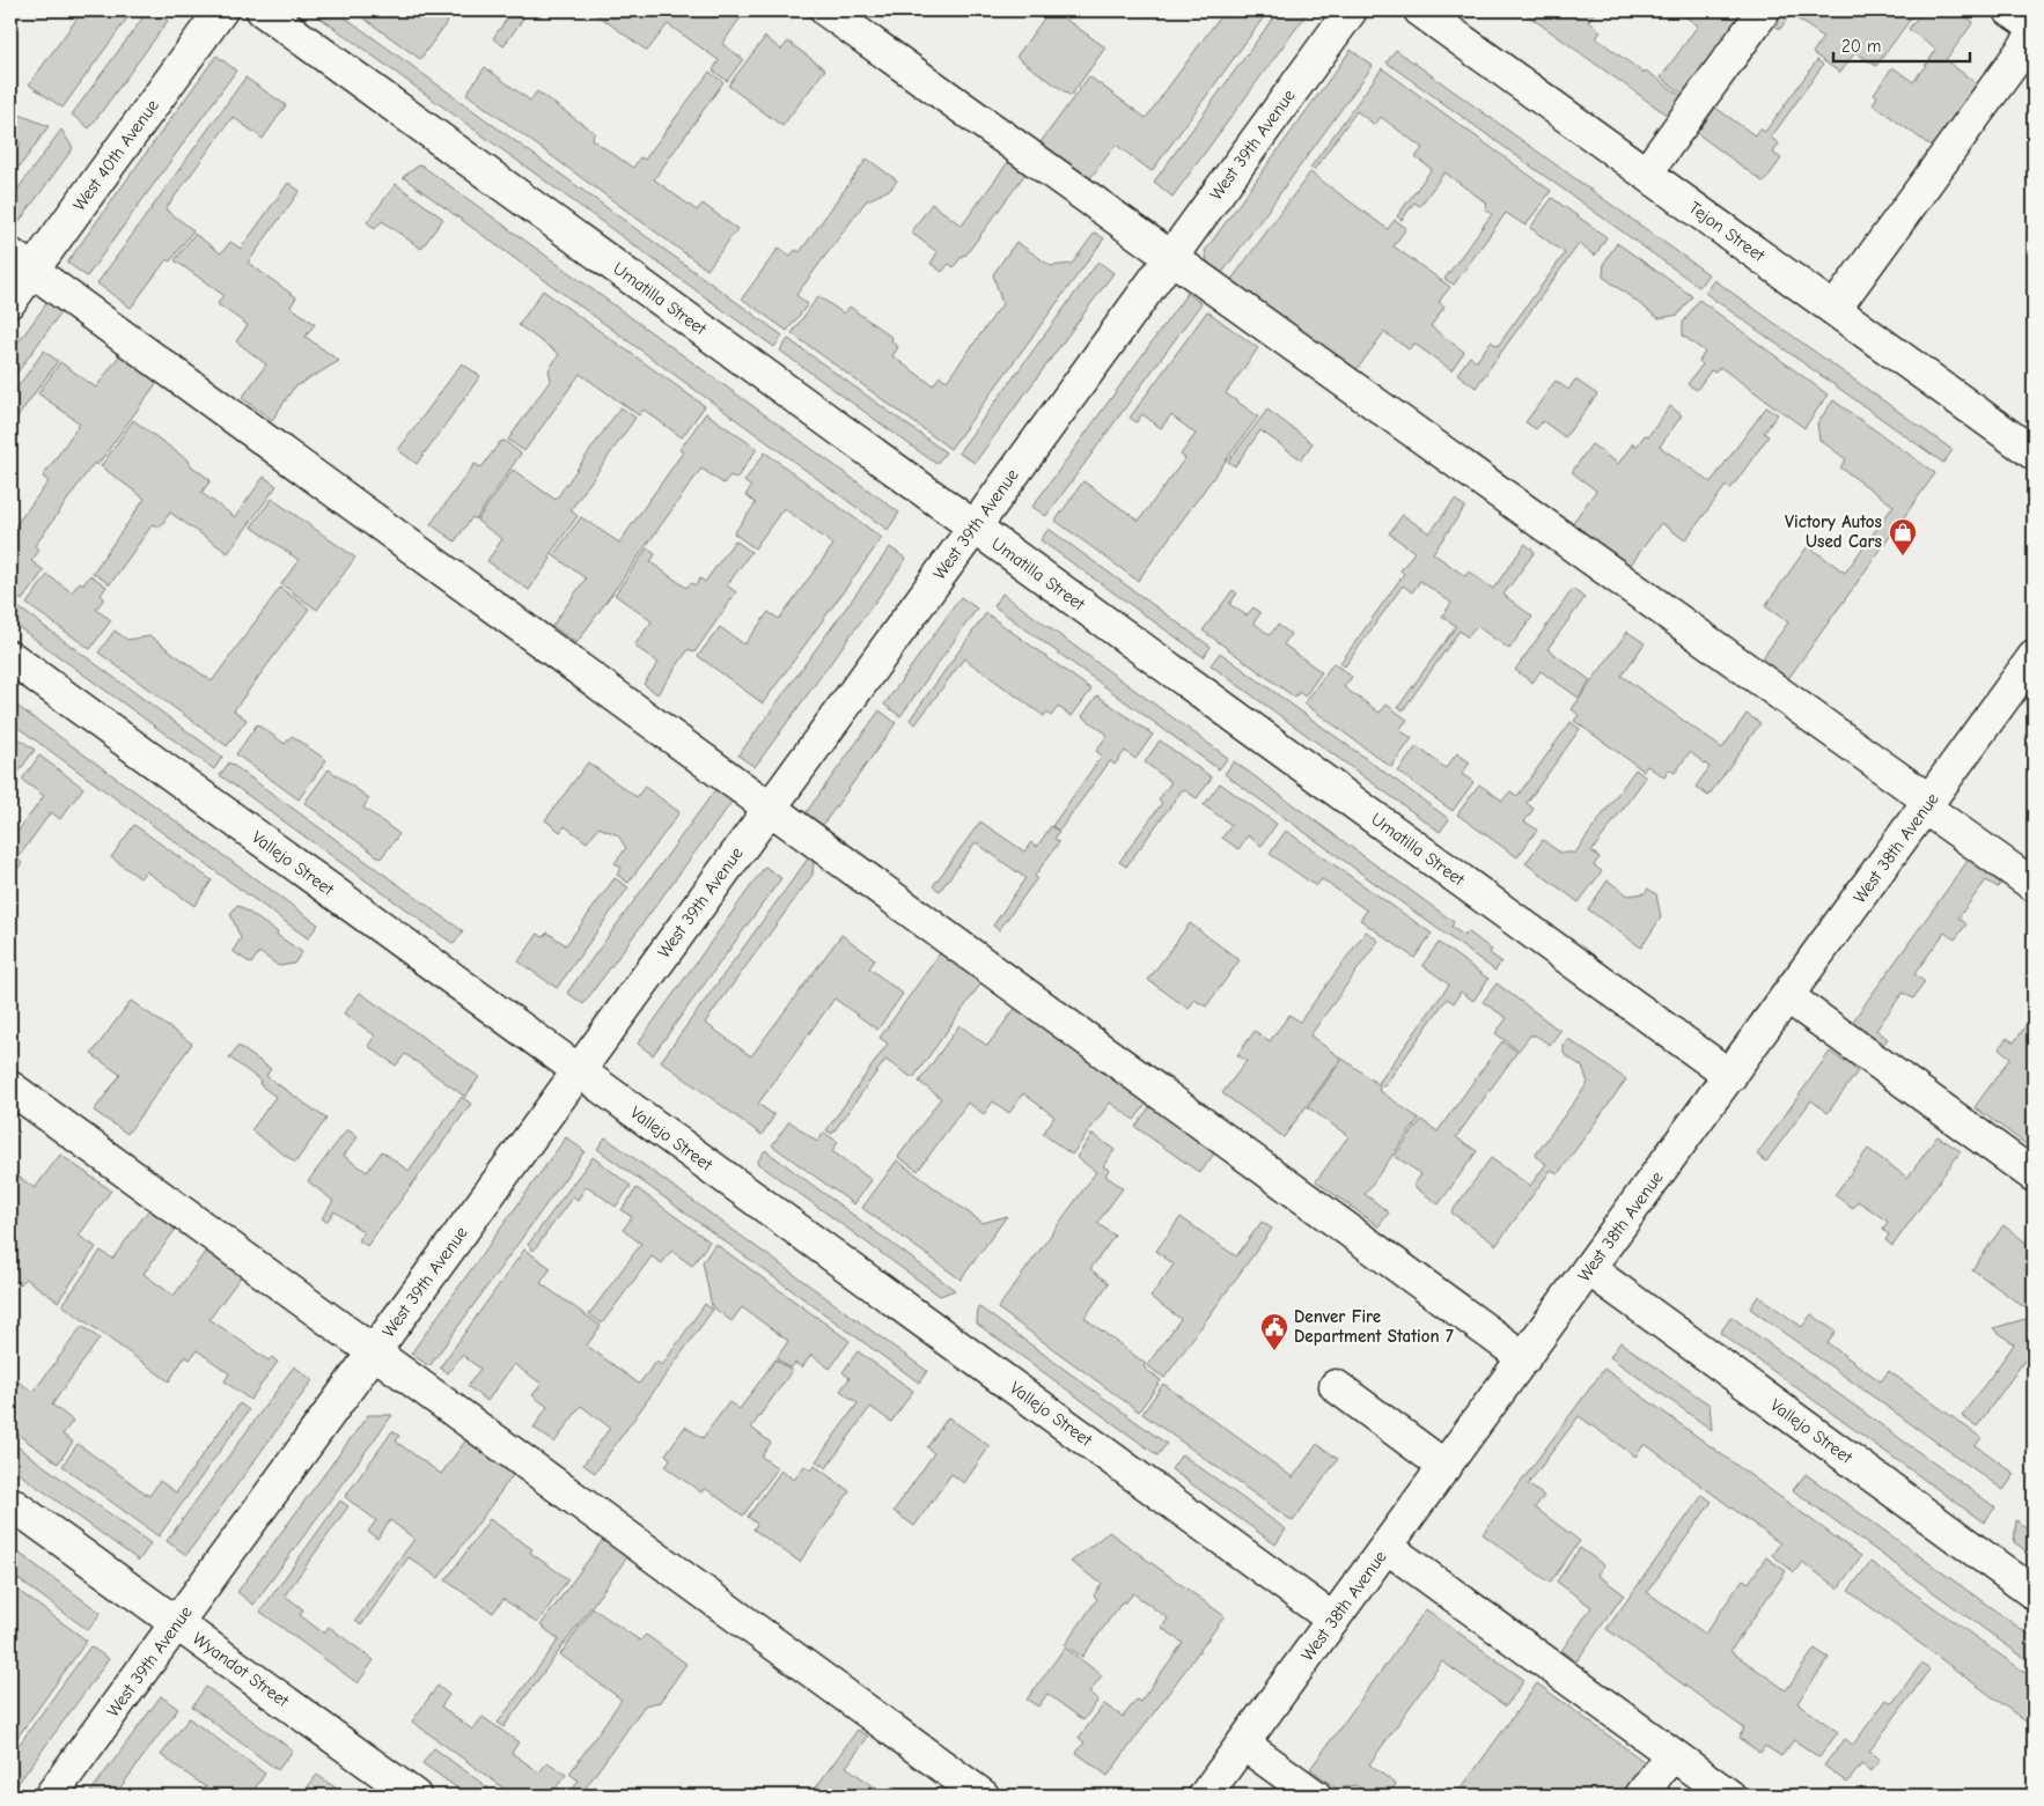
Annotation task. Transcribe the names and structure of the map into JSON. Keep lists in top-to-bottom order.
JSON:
{
  "streets": {
    "street": [
      "West 39th Avenue",
      "West 40th Avenue",
      "Tejon Street",
      "Umatilla Street",
      "West 38th Avenue",
      "Vallejo Street",
      "Wyandot Street"
    ]
  },
  "crossings": [
    ["West 39th Avenue", "Umatilla Street"],
    ["West 39th Avenue", "Vallejo Street"],
    ["West 39th Avenue", "Wyandot Street"],
    ["Umatilla Street", "West 38th Avenue"],
    ["West 38th Avenue", "Vallejo Street"]
  ],
  "places": {
    "shop": ["Victory Autos Used Cars"],
    "public building": ["Denver Fire Department Station 7"]
  },
  "scale_bar": "20 m"
}
